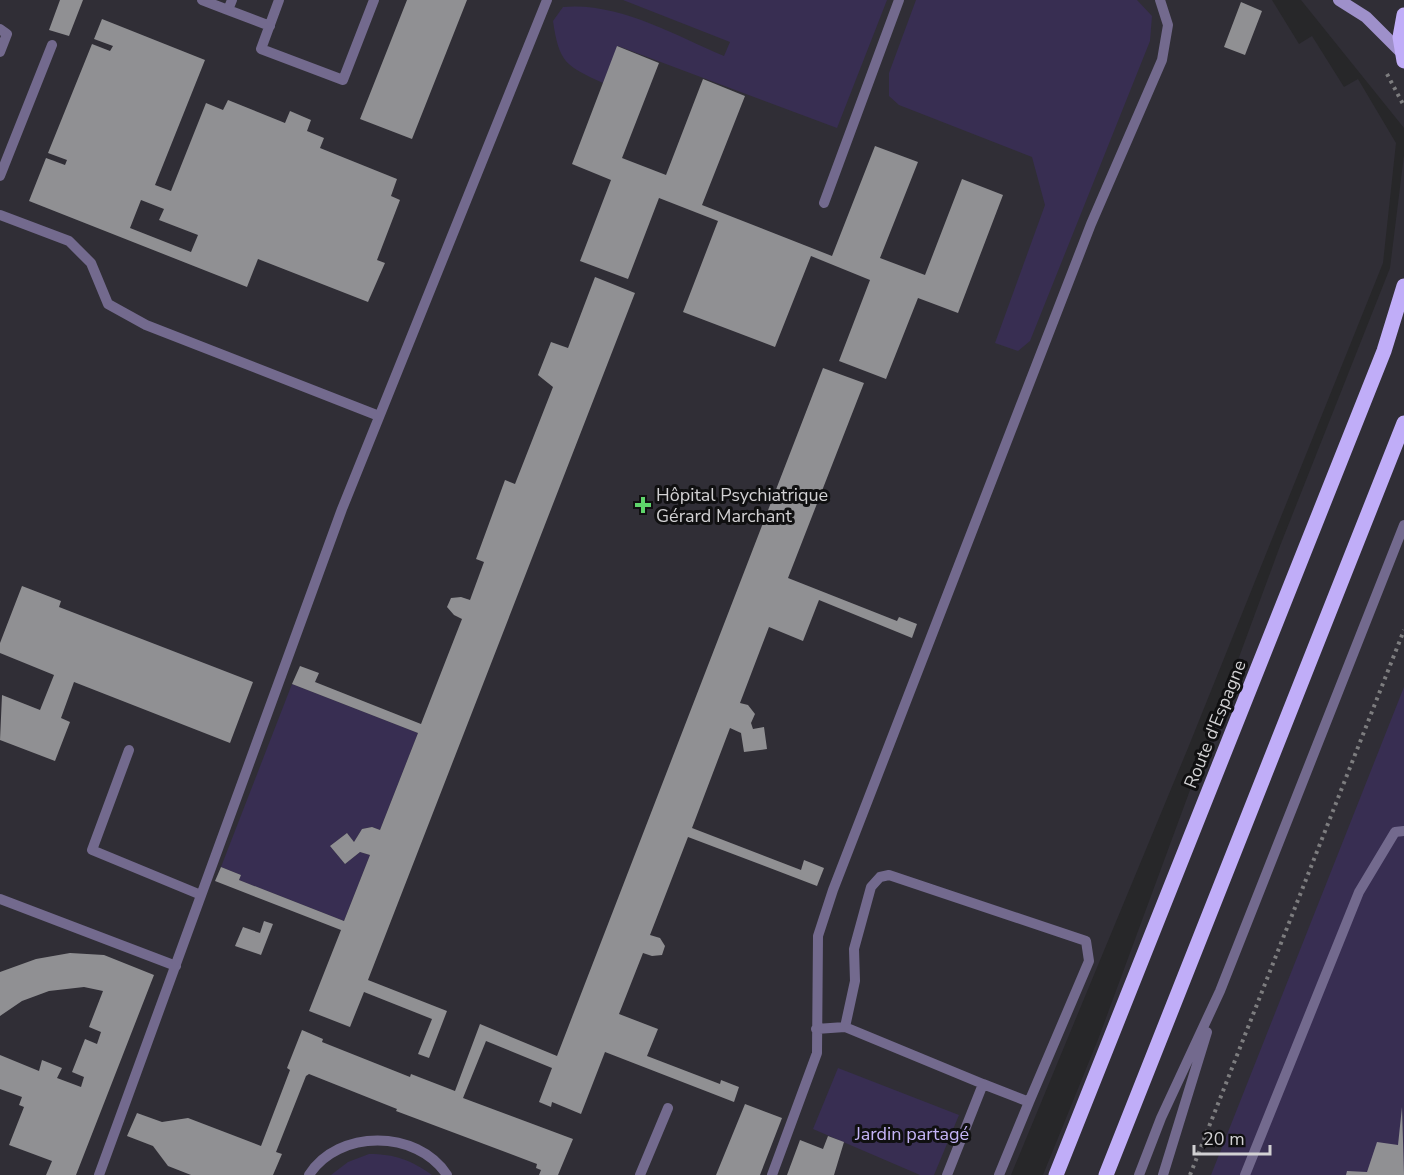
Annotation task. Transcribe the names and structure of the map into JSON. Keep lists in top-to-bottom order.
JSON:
{
  "streets": {
    "main road": ["Route d'Espagne"]
  },
  "parks": ["Jardin partagé"],
  "places": {
    "health": ["Hôpital Psychiatrique Gérard Marchant"]
  },
  "scale_bar": "20 m"
}
